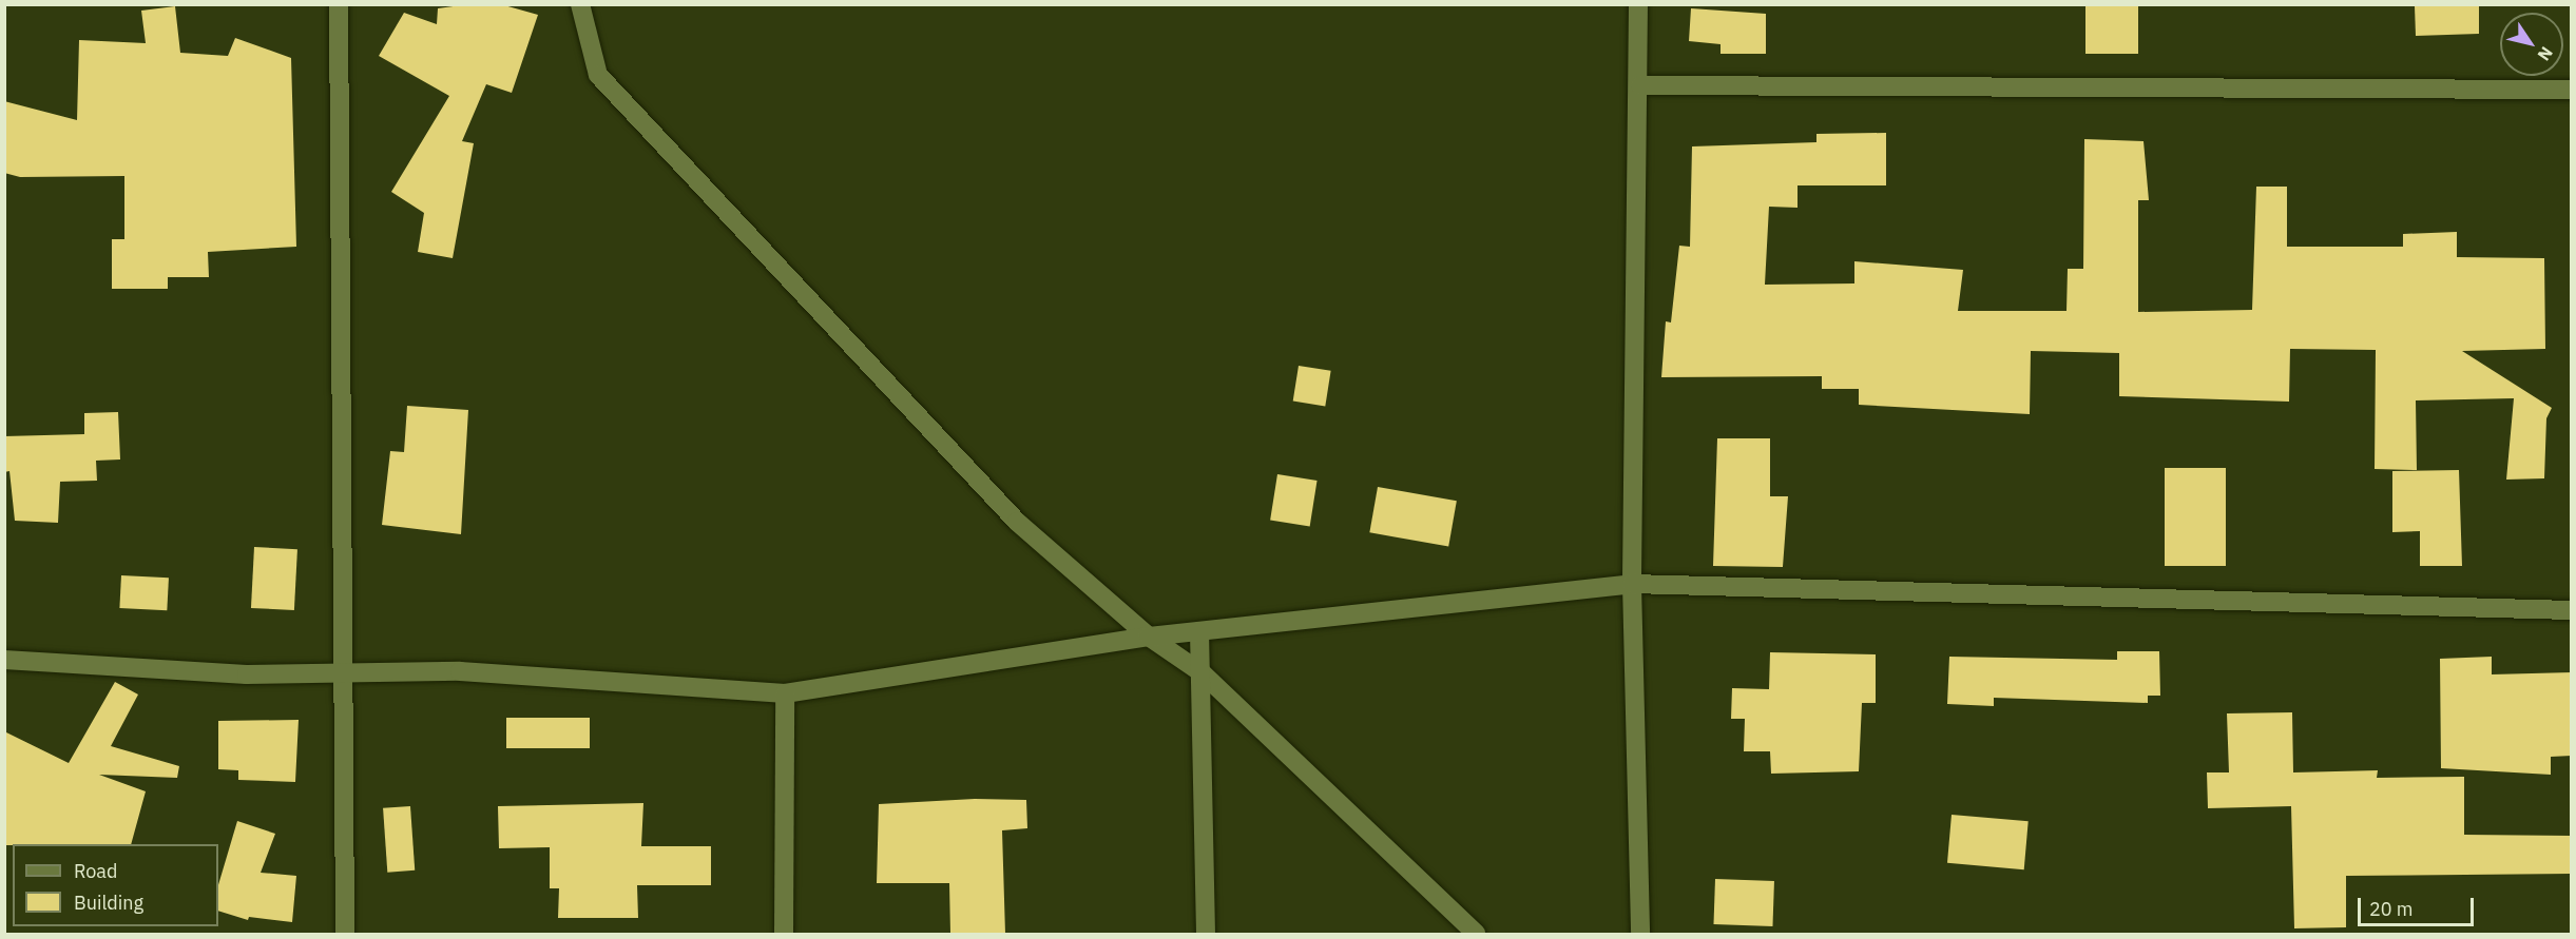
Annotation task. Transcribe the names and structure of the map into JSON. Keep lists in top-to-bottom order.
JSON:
{
  "legend": ["Road", "Building"],
  "scale_bar": "20 m",
  "north": "bottom right"
}
